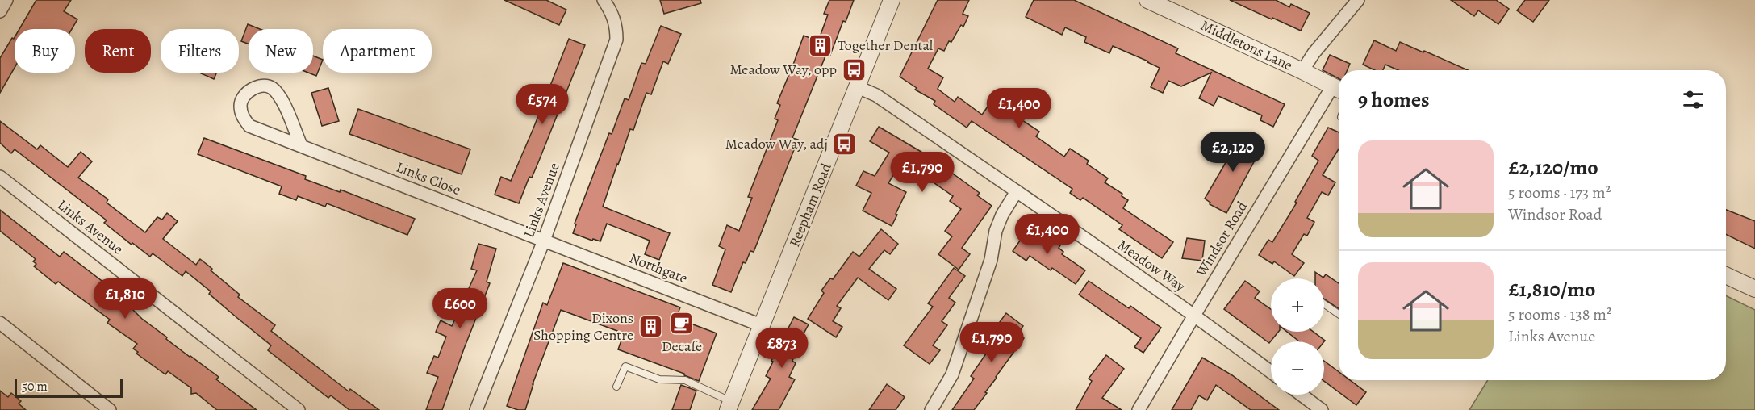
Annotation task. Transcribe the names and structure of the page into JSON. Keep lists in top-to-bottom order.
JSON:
{
  "streets": {
    "street": [
      "Middletons Lane",
      "Links Close",
      "Links Avenue",
      "Reepham Road",
      "Windsor Road",
      "Meadow Way",
      "Northgate"
    ]
  },
  "crossings": [
    ["Middletons Lane", "Windsor Road"],
    ["Links Close", "Links Avenue"],
    ["Links Close", "Northgate"],
    ["Links Avenue", "Northgate"],
    ["Reepham Road", "Meadow Way"],
    ["Reepham Road", "Northgate"],
    ["Windsor Road", "Meadow Way"]
  ],
  "places": {
    "building": ["Together Dental", "Dixons Shopping Centre"],
    "bus stop": ["Meadow Way, opp", "Meadow Way, adj"],
    "cafe": ["Decafe"]
  },
  "scale_bar": "50 m",
  "page": {
    "chip": [
      "Buy",
      "Rent",
      "Filters",
      "New",
      "Apartment"
    ],
    "heading": "9 homes",
    "price": [
      "£574",
      "£1,400",
      "£2,120",
      "£1,790",
      "£1,400",
      "£1,810",
      "£600",
      "£1,790",
      "£873"
    ],
    "list": [
      {
        "name": "£2,120/mo",
        "note": "5 rooms · 173 m² · Windsor Road"
      },
      {
        "name": "£1,810/mo",
        "note": "5 rooms · 138 m² · Links Avenue"
      }
    ],
    "map_buttons": ["+", "−"],
    "scale": "50 m"
  }
}
